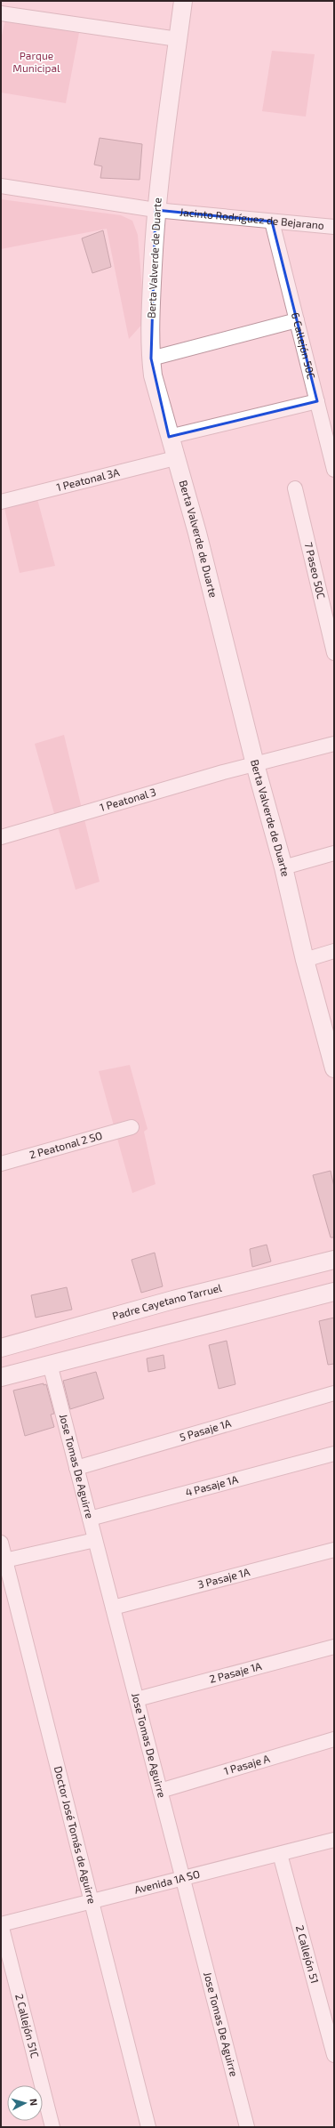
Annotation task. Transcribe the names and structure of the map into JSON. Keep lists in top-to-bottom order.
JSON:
{
  "streets": {
    "street": [
      "Jacinto Rodríguez de Bejarano",
      "Berta Valverde de Duarte",
      "6 Callejón 50C",
      "1 Peatonal 3A",
      "7 Paseo 50C",
      "1 Peatonal 3",
      "2 Peatonal 2 SO",
      "Padre Cayetano Tarruel",
      "5 Pasaje 1A",
      "Jose Tomas De Aguirre",
      "4 Pasaje 1A",
      "3 Pasaje 1A",
      "2 Pasaje 1A",
      "1 Pasaje A",
      "Doctor José Tomás de Aguirre",
      "Avenida 1A SO",
      "2 Callejón 51",
      "2 Callejón 51C"
    ]
  },
  "crossings": [
    ["Jacinto Rodríguez de Bejarano", "Berta Valverde de Duarte"],
    ["Jacinto Rodríguez de Bejarano", "6 Callejón 50C"],
    ["Berta Valverde de Duarte", "1 Peatonal 3A"],
    ["Berta Valverde de Duarte", "1 Peatonal 3"],
    ["5 Pasaje 1A", "Jose Tomas De Aguirre"],
    ["Jose Tomas De Aguirre", "4 Pasaje 1A"],
    ["Jose Tomas De Aguirre", "3 Pasaje 1A"],
    ["Jose Tomas De Aguirre", "2 Pasaje 1A"],
    ["Jose Tomas De Aguirre", "1 Pasaje A"],
    ["Jose Tomas De Aguirre", "Avenida 1A SO"],
    ["Doctor José Tomás de Aguirre", "Avenida 1A SO"],
    ["Avenida 1A SO", "2 Callejón 51"],
    ["Avenida 1A SO", "2 Callejón 51C"]
  ],
  "parks": ["Parque Municipal"],
  "north": "right"
}
